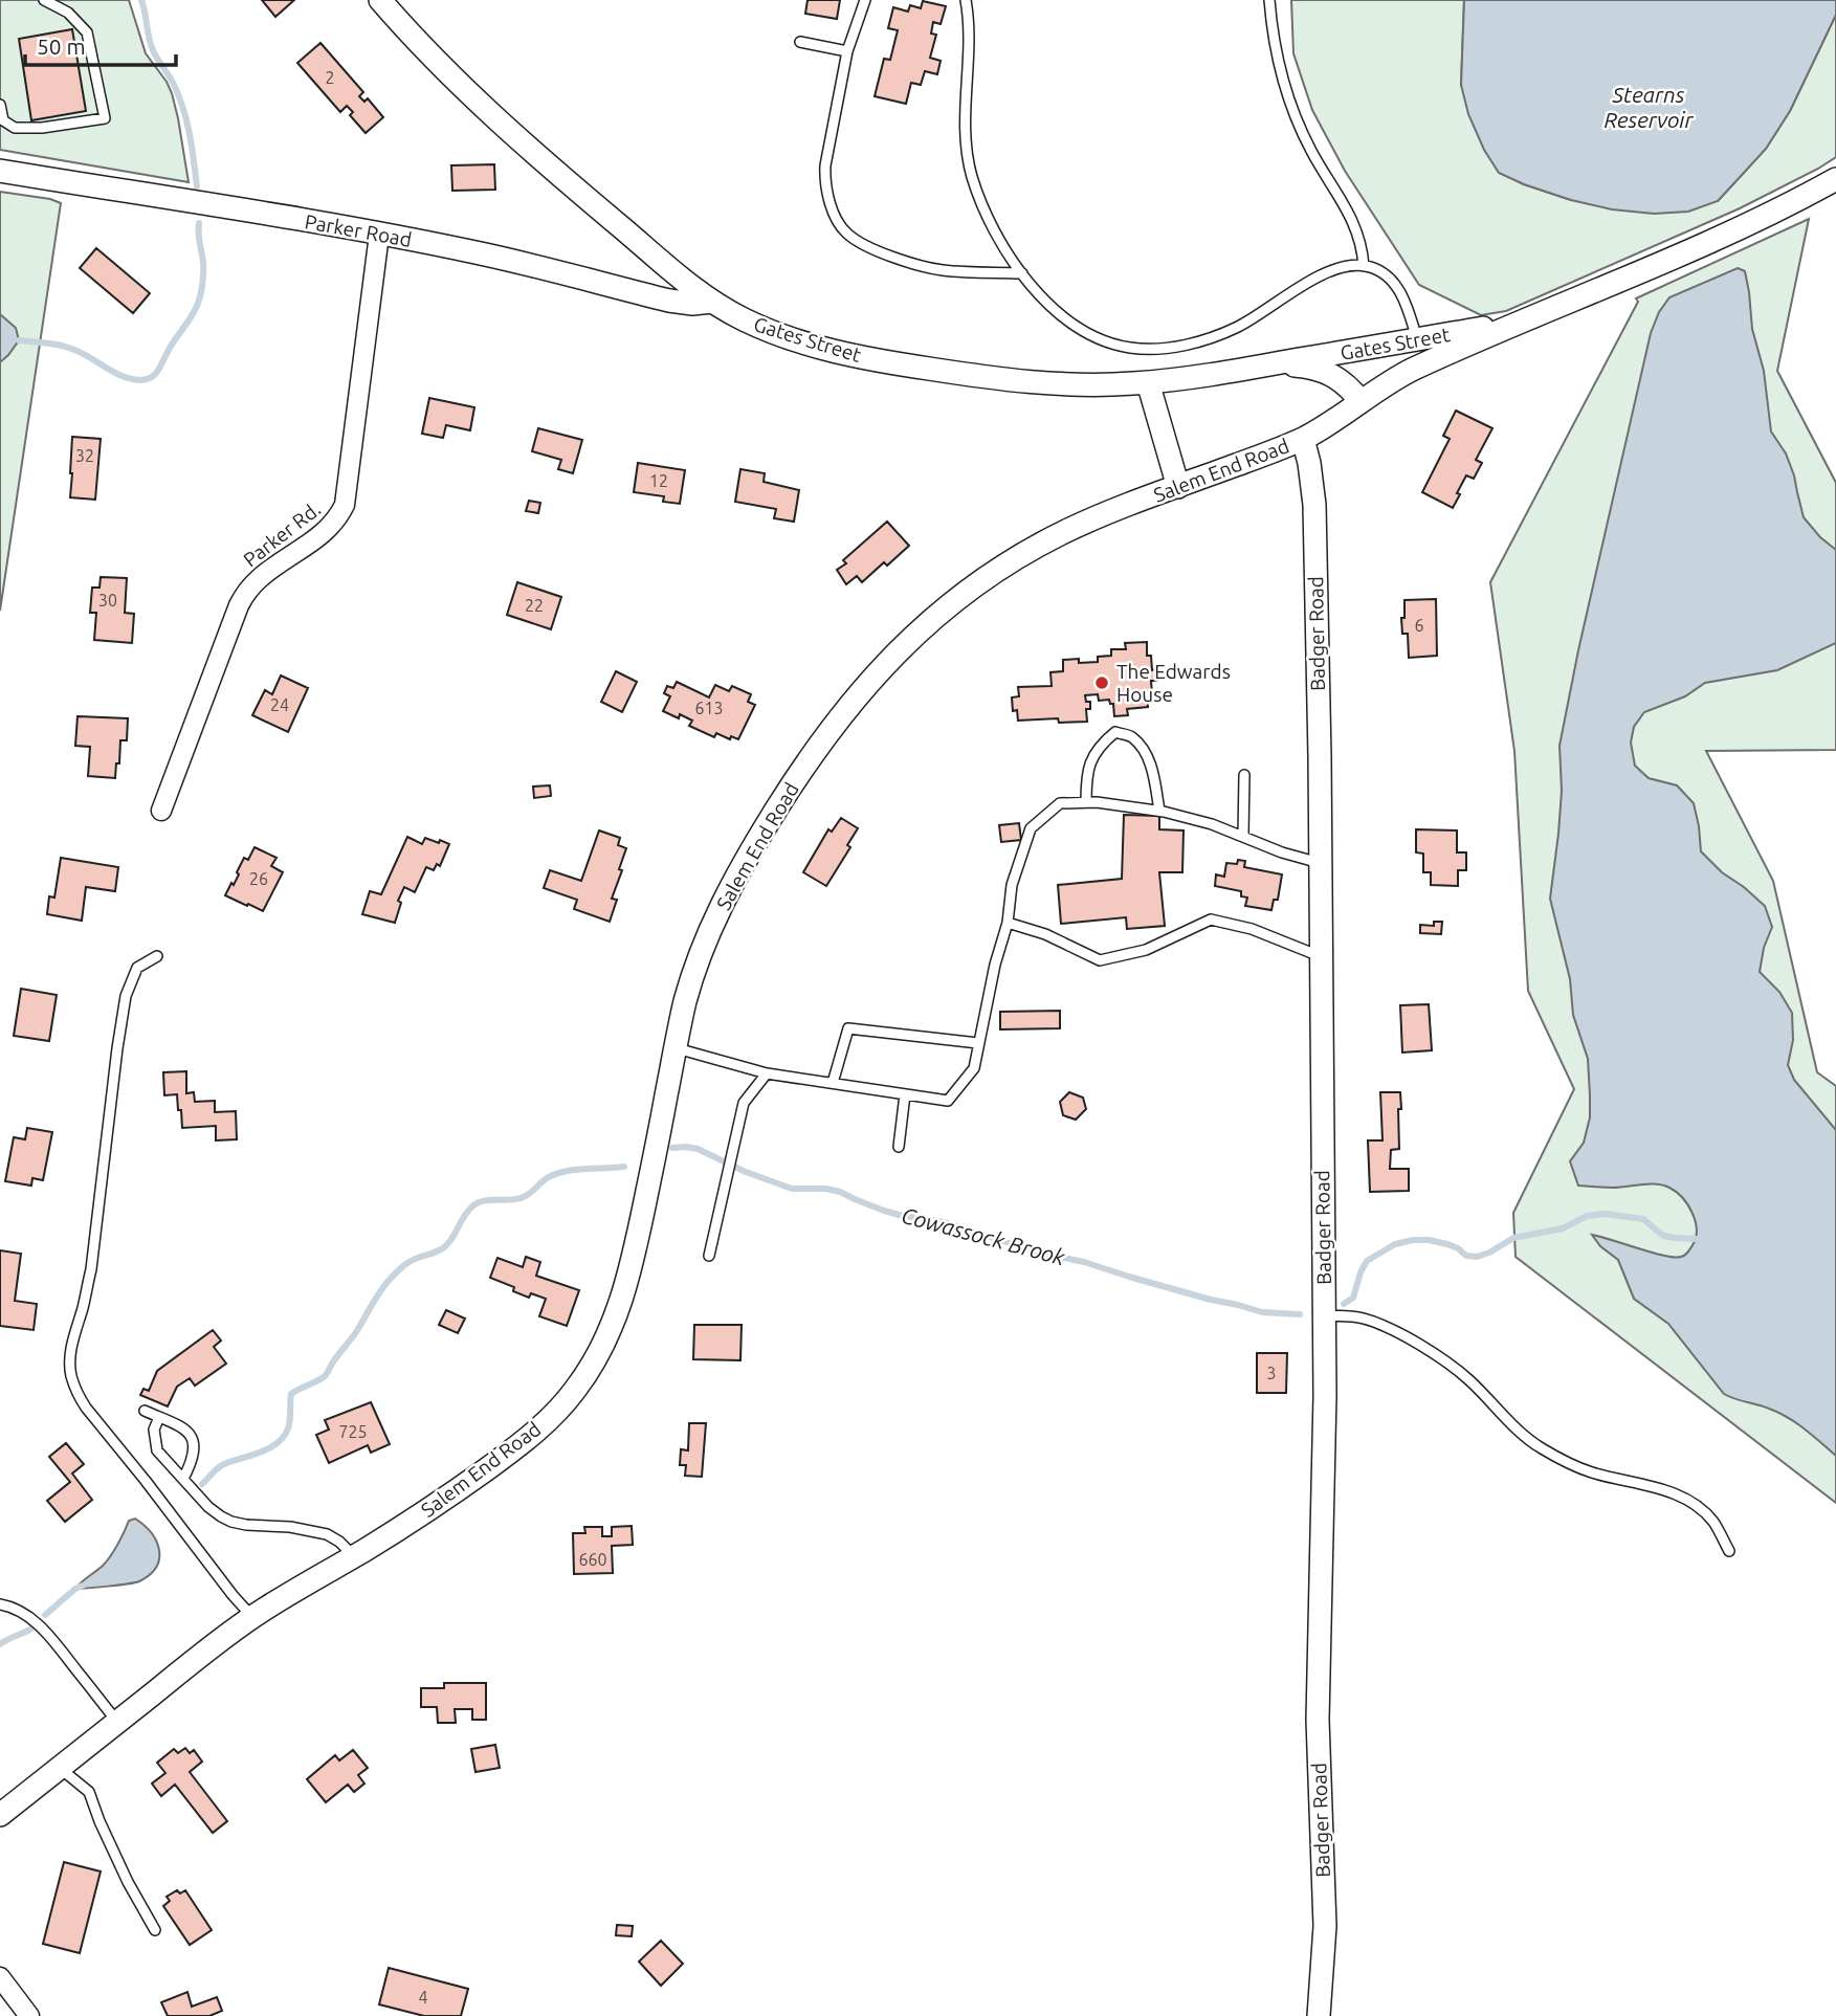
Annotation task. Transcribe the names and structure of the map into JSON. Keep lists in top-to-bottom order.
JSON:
{
  "streets": {
    "street": [
      "Parker Road",
      "Gates Street",
      "Salem End Road",
      "Parker Rd.",
      "Badger Road"
    ]
  },
  "crossings": [
    ["Parker Road", "Gates Street"],
    ["Parker Road", "Parker Rd."],
    ["Gates Street", "Salem End Road"],
    ["Salem End Road", "Badger Road"]
  ],
  "water": ["Stearns Reservoir", "Cowassock Brook"],
  "places": ["The Edwards House"],
  "house_numbers": [
    "2",
    "32",
    "12",
    "30",
    "22",
    "6",
    "24",
    "613",
    "26",
    "3",
    "725",
    "660",
    "4"
  ],
  "scale_bar": "50 m"
}
